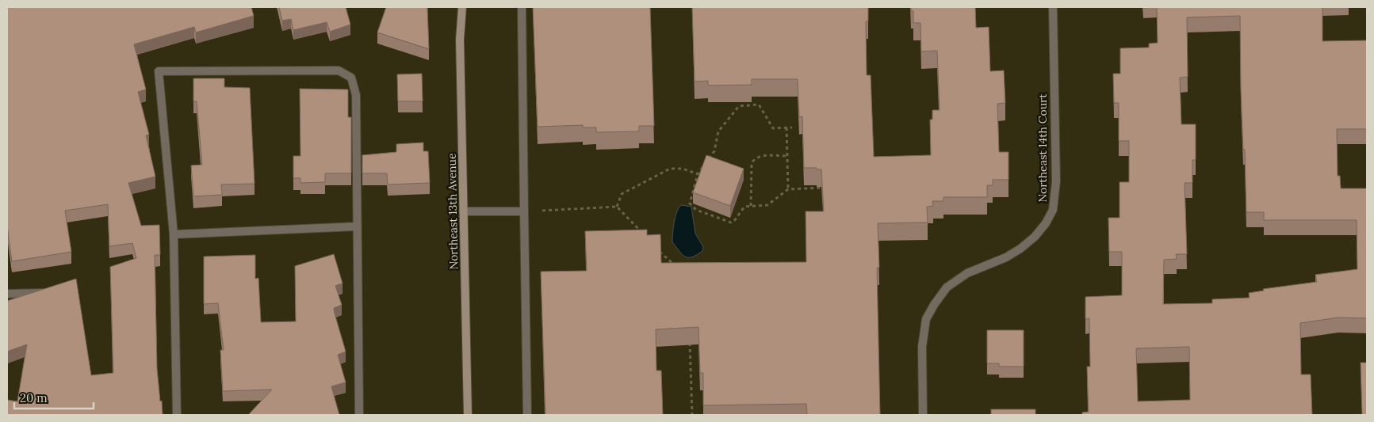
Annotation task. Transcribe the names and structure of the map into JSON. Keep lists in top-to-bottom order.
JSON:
{
  "streets": {
    "street": ["Northeast 14th Court", "Northeast 13th Avenue"]
  },
  "scale_bar": "20 m"
}
